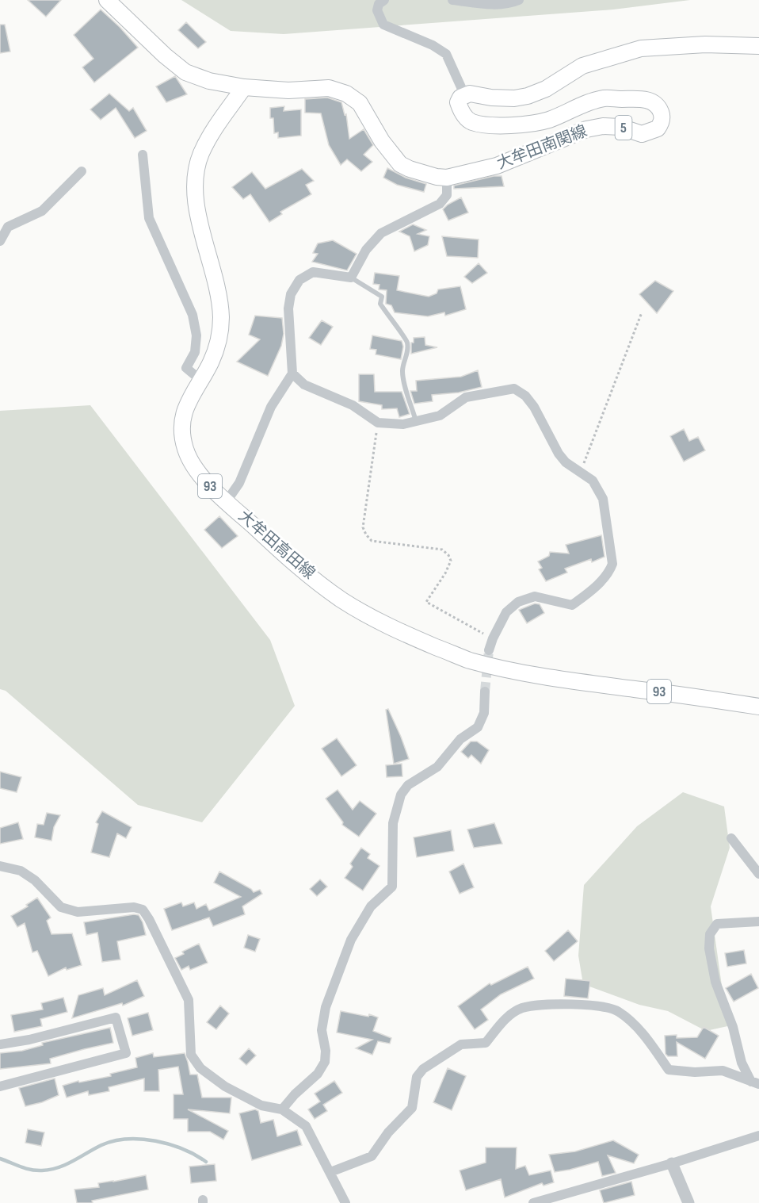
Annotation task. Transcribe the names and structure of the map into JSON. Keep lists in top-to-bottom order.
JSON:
{
  "streets": {
    "main road": [
      "5",
      "大牟田南関線",
      "93",
      "大牟田高田線"
    ]
  },
  "crossings": [
    ["大牟田南関線", "大牟田高田線"]
  ]
}
